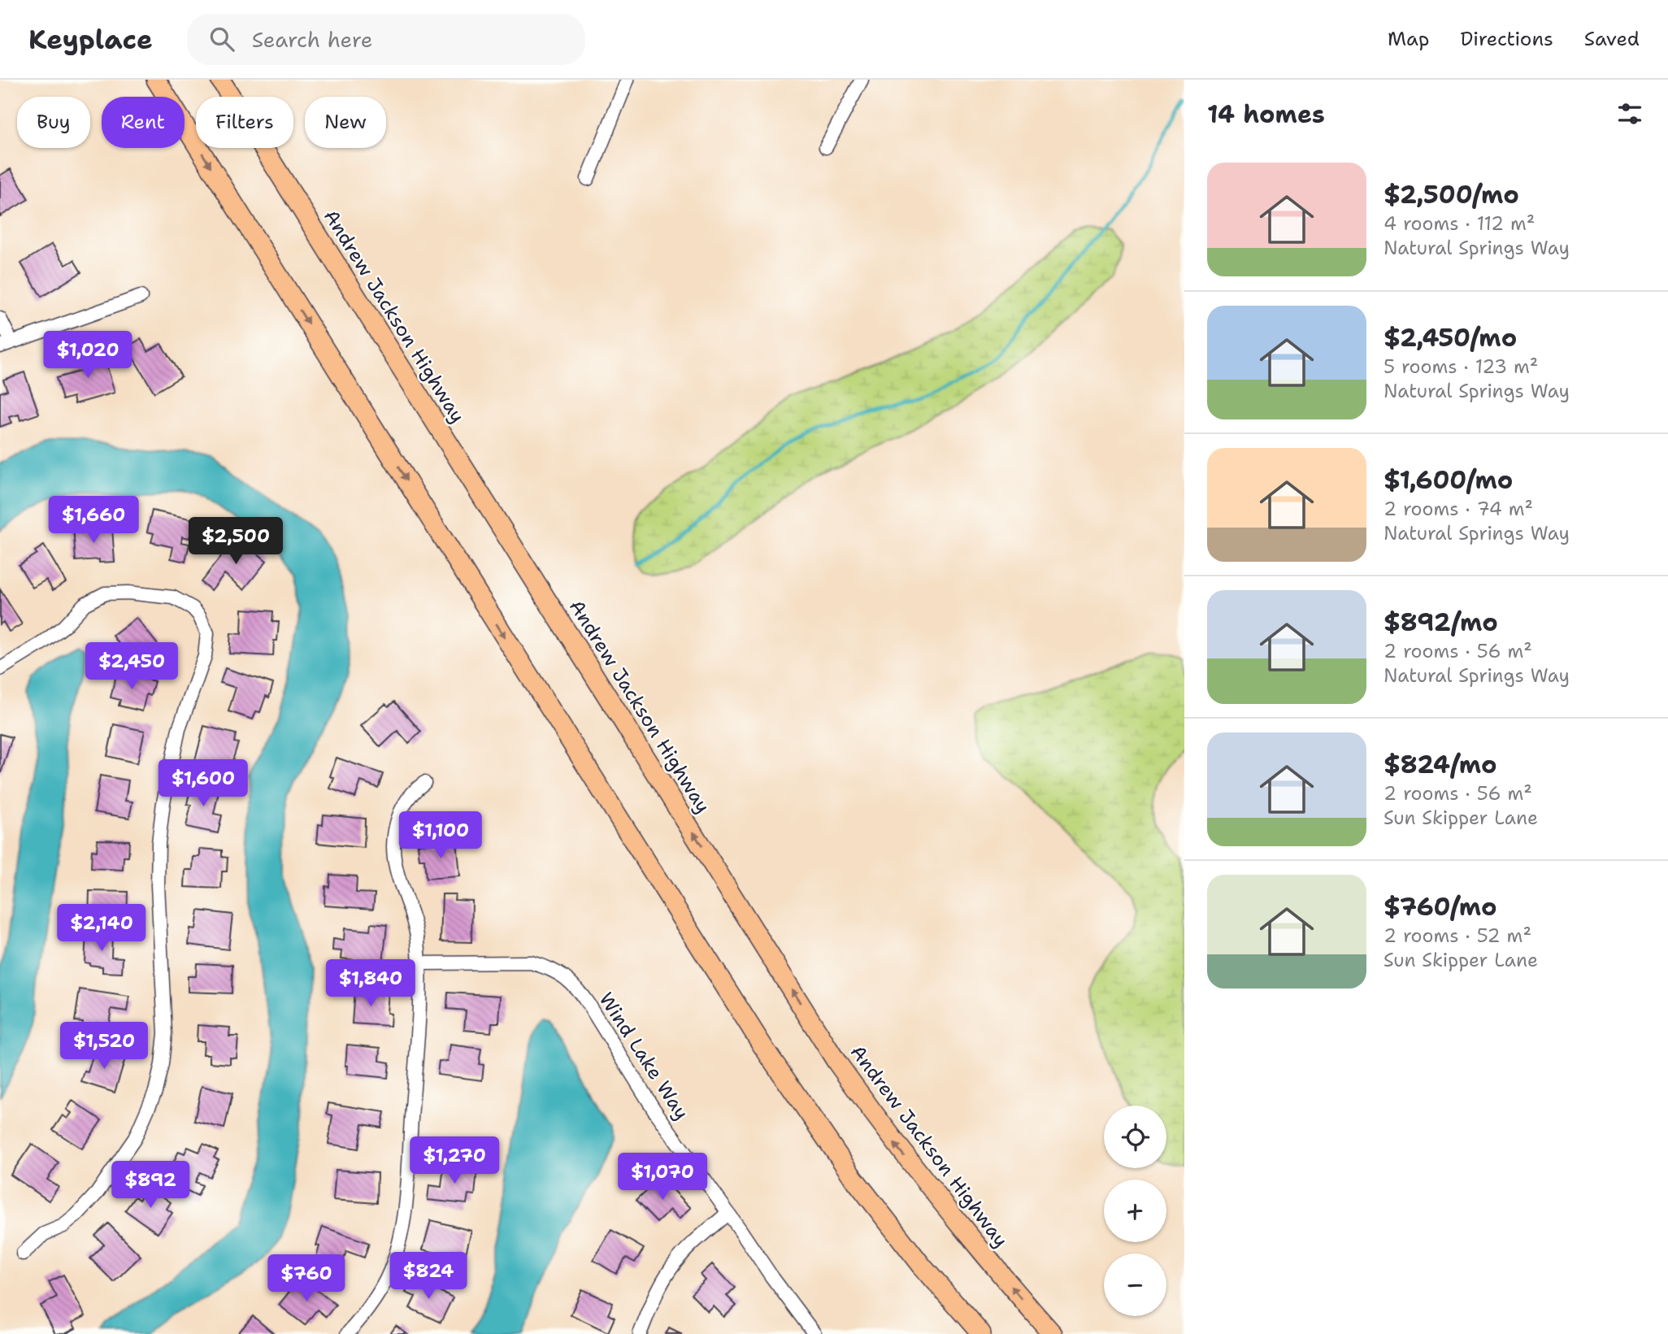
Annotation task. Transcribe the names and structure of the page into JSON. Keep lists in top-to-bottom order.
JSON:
{
  "streets": {
    "highway": ["Andrew Jackson Highway"],
    "street": ["Wind Lake Way"]
  },
  "page": {
    "header": "Keyplace",
    "search": "Search here",
    "nav": ["Map", "Directions", "Saved"],
    "heading": "14 homes",
    "chip": [
      "Buy",
      "Rent",
      "Filters",
      "New"
    ],
    "list": [
      {
        "name": "$2,500/mo",
        "note": "4 rooms · 112 m² · Natural Springs Way"
      },
      {
        "name": "$2,450/mo",
        "note": "5 rooms · 123 m² · Natural Springs Way"
      },
      {
        "name": "$1,600/mo",
        "note": "2 rooms · 74 m² · Natural Springs Way"
      },
      {
        "name": "$892/mo",
        "note": "2 rooms · 56 m² · Natural Springs Way"
      },
      {
        "name": "$824/mo",
        "note": "2 rooms · 56 m² · Sun Skipper Lane"
      },
      {
        "name": "$760/mo",
        "note": "2 rooms · 52 m² · Sun Skipper Lane"
      }
    ],
    "price": [
      "$1,020",
      "$1,660",
      "$2,500",
      "$2,450",
      "$1,600",
      "$1,100",
      "$2,140",
      "$1,840",
      "$1,520",
      "$1,270",
      "$1,070",
      "$892",
      "$824",
      "$760"
    ],
    "map_buttons": ["+", "−"]
  }
}
